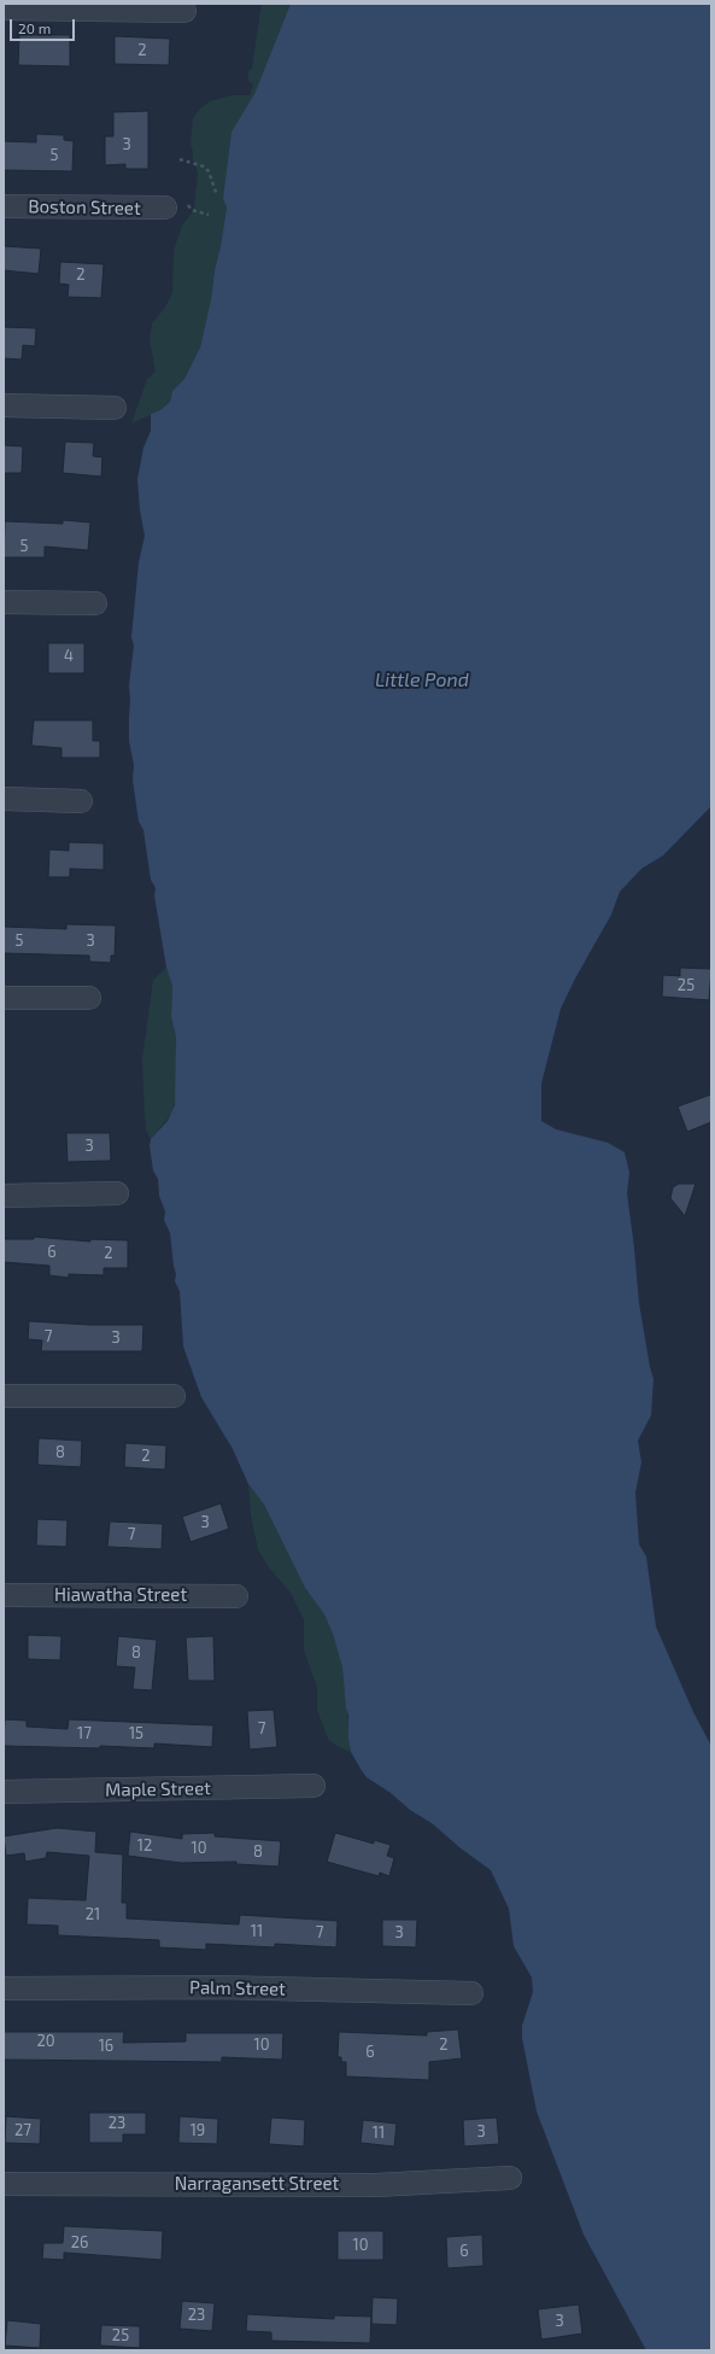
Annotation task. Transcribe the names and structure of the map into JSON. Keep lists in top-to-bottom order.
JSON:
{
  "streets": {
    "street": [
      "Boston Street",
      "Hiawatha Street",
      "Maple Street",
      "Palm Street",
      "Narragansett Street"
    ]
  },
  "water": ["Little Pond"],
  "house_numbers": [
    "2",
    "3",
    "5",
    "2",
    "5",
    "4",
    "5",
    "3",
    "25",
    "3",
    "6",
    "2",
    "7",
    "3",
    "8",
    "2",
    "3",
    "7",
    "8",
    "7",
    "17",
    "15",
    "12",
    "10",
    "8",
    "21",
    "11",
    "7",
    "3",
    "20",
    "10",
    "2",
    "16",
    "6",
    "23",
    "27",
    "19",
    "3",
    "11",
    "26",
    "10",
    "6",
    "23",
    "3",
    "25"
  ],
  "scale_bar": "20 m"
}
